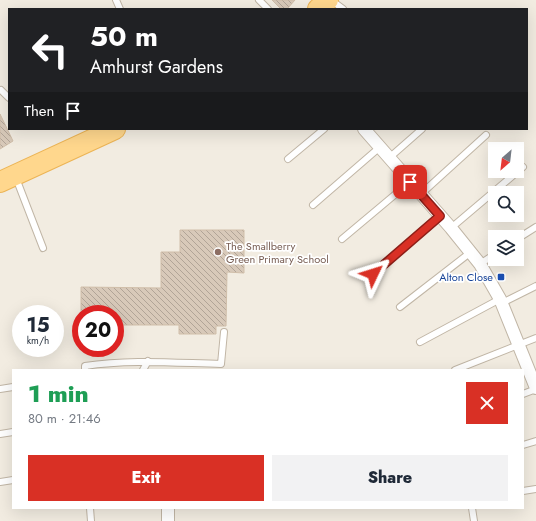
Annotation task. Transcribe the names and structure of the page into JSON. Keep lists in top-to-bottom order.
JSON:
{
  "places": {
    "other": ["The Smallberry Green Primary School"],
    "transit": ["Alton Close"]
  },
  "north": "bottom left",
  "page": {
    "turn": ["50 m", "Amhurst Gardens"],
    "then": "Then",
    "speed": "15 km/h",
    "limit": "20",
    "heading": ["1 min", "80 m · 21:46"],
    "buttons": ["Exit", "Share"]
  }
}
